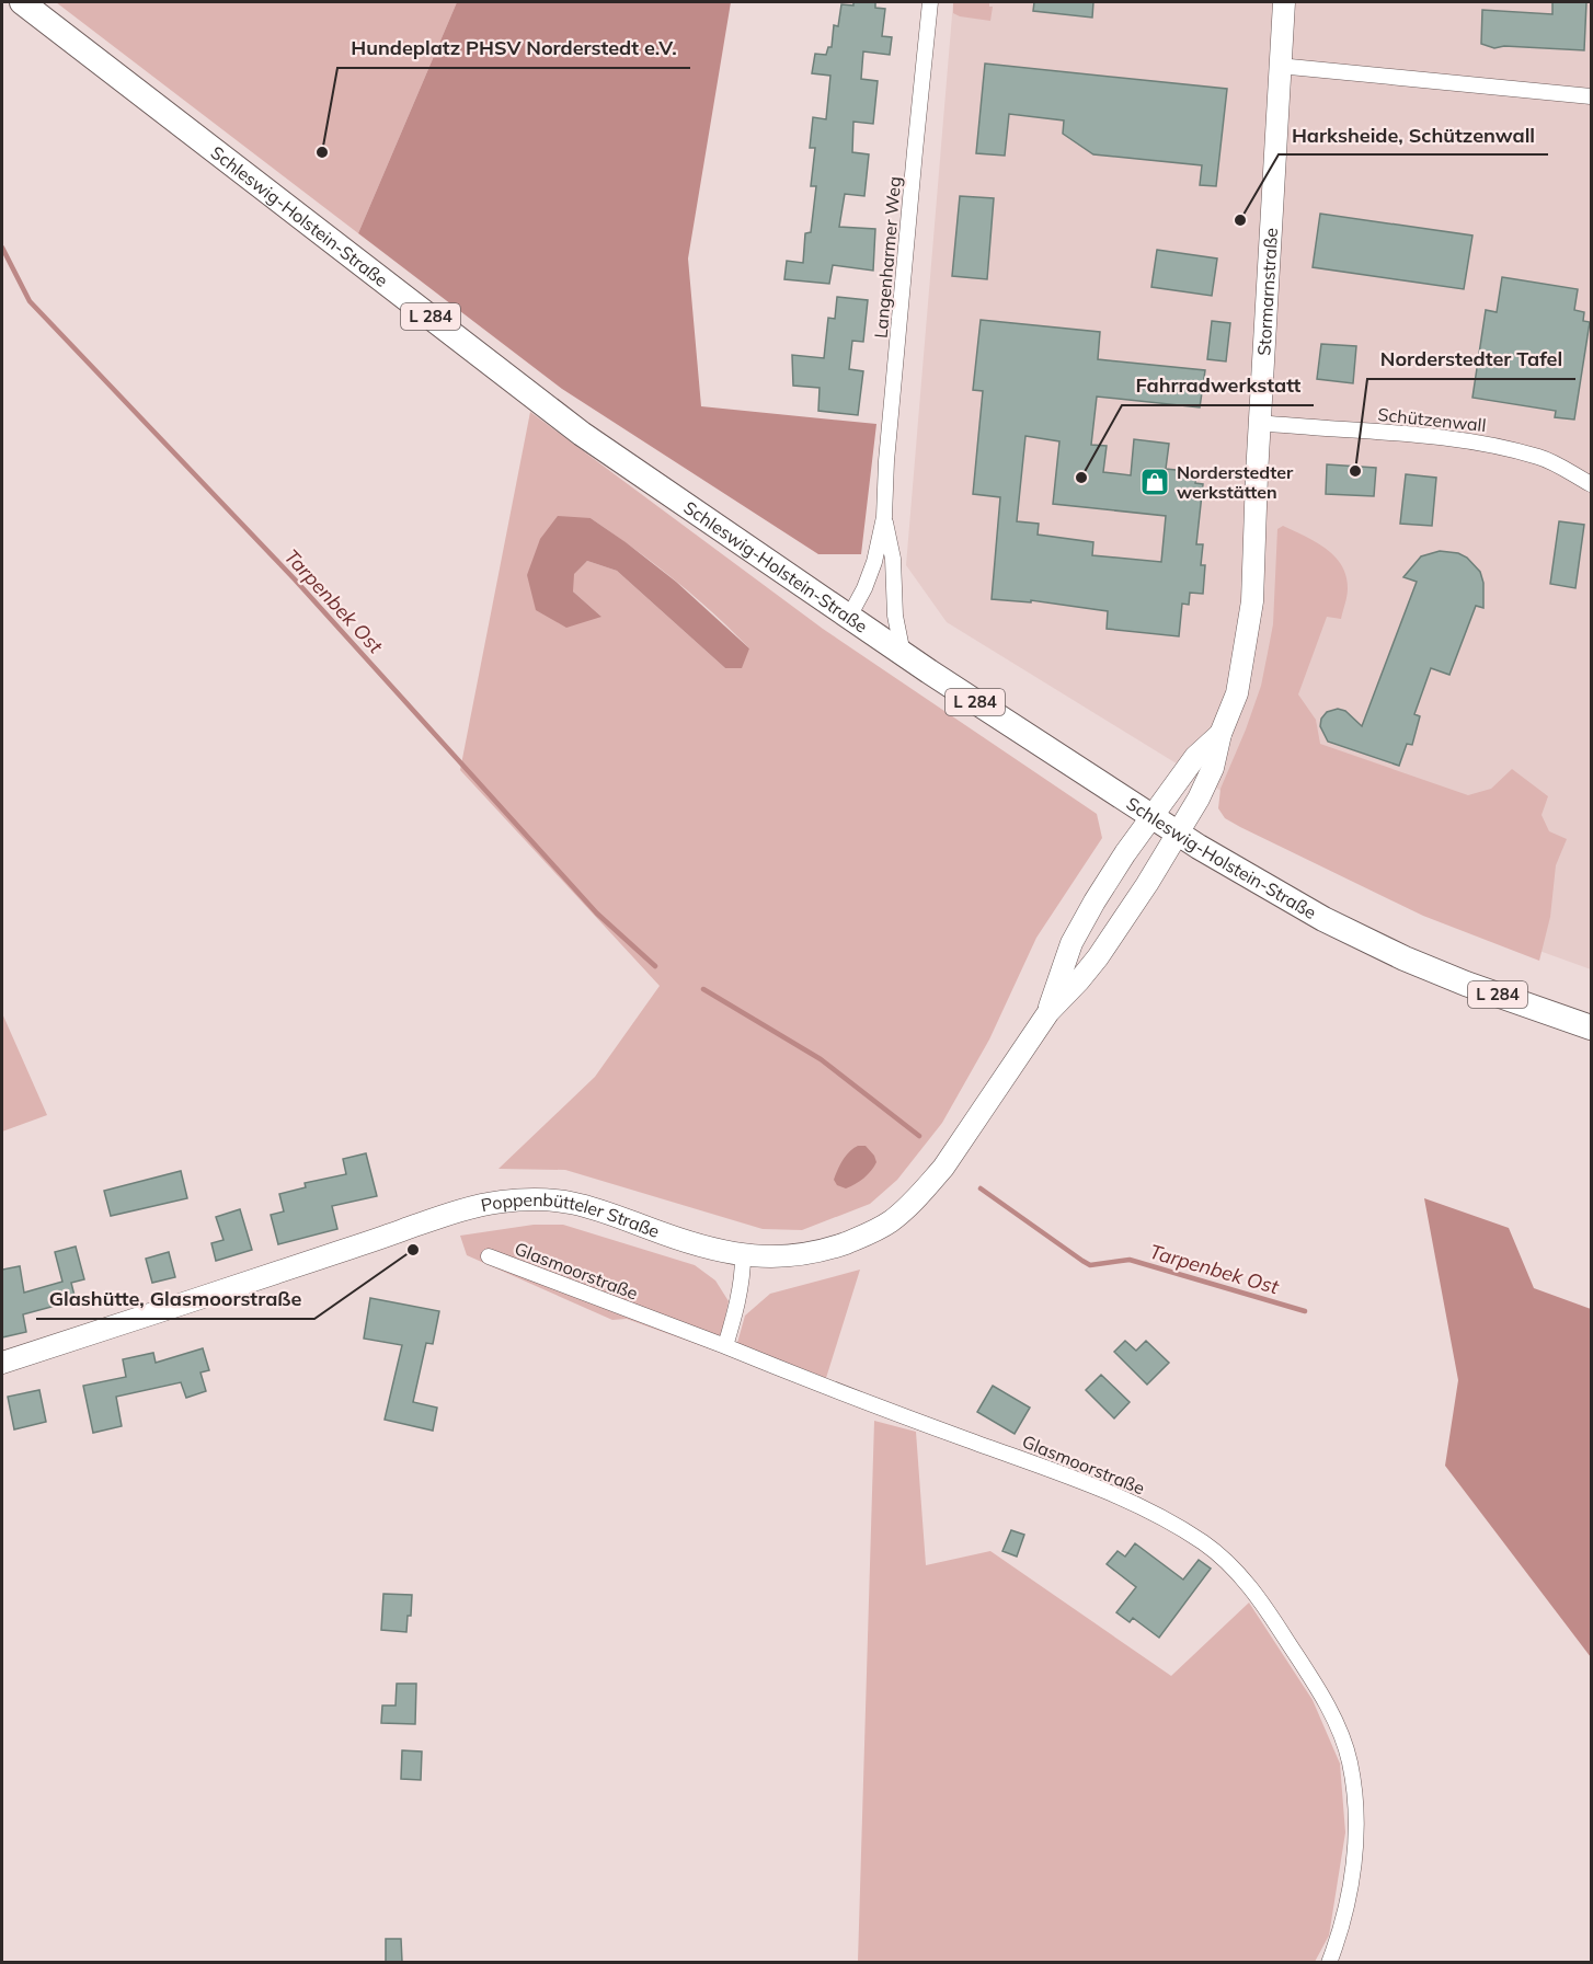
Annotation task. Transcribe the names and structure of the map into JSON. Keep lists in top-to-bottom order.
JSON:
{
  "streets": {
    "main road": [
      "Schleswig-Holstein-Straße",
      "Stormarnstraße",
      "L 284",
      "Poppenbütteler Straße"
    ],
    "street": ["Langenharmer Weg", "Schützenwall", "Glasmoorstraße"]
  },
  "crossings": [
    ["Schleswig-Holstein-Straße", "Langenharmer Weg"],
    ["Schleswig-Holstein-Straße", "Stormarnstraße"],
    ["Schleswig-Holstein-Straße", "Poppenbütteler Straße"],
    ["Stormarnstraße", "Schützenwall"],
    ["Stormarnstraße", "Poppenbütteler Straße"]
  ],
  "water": ["Tarpenbek Ost"],
  "places": {
    "other": [
      "Hundeplatz PHSV Norderstedt e.V.",
      "Harksheide, Schützenwall",
      "Norderstedter Tafel",
      "Fahrradwerkstatt",
      "Glashütte, Glasmoorstraße"
    ],
    "shop": ["Norderstedter werkstätten"]
  }
}
